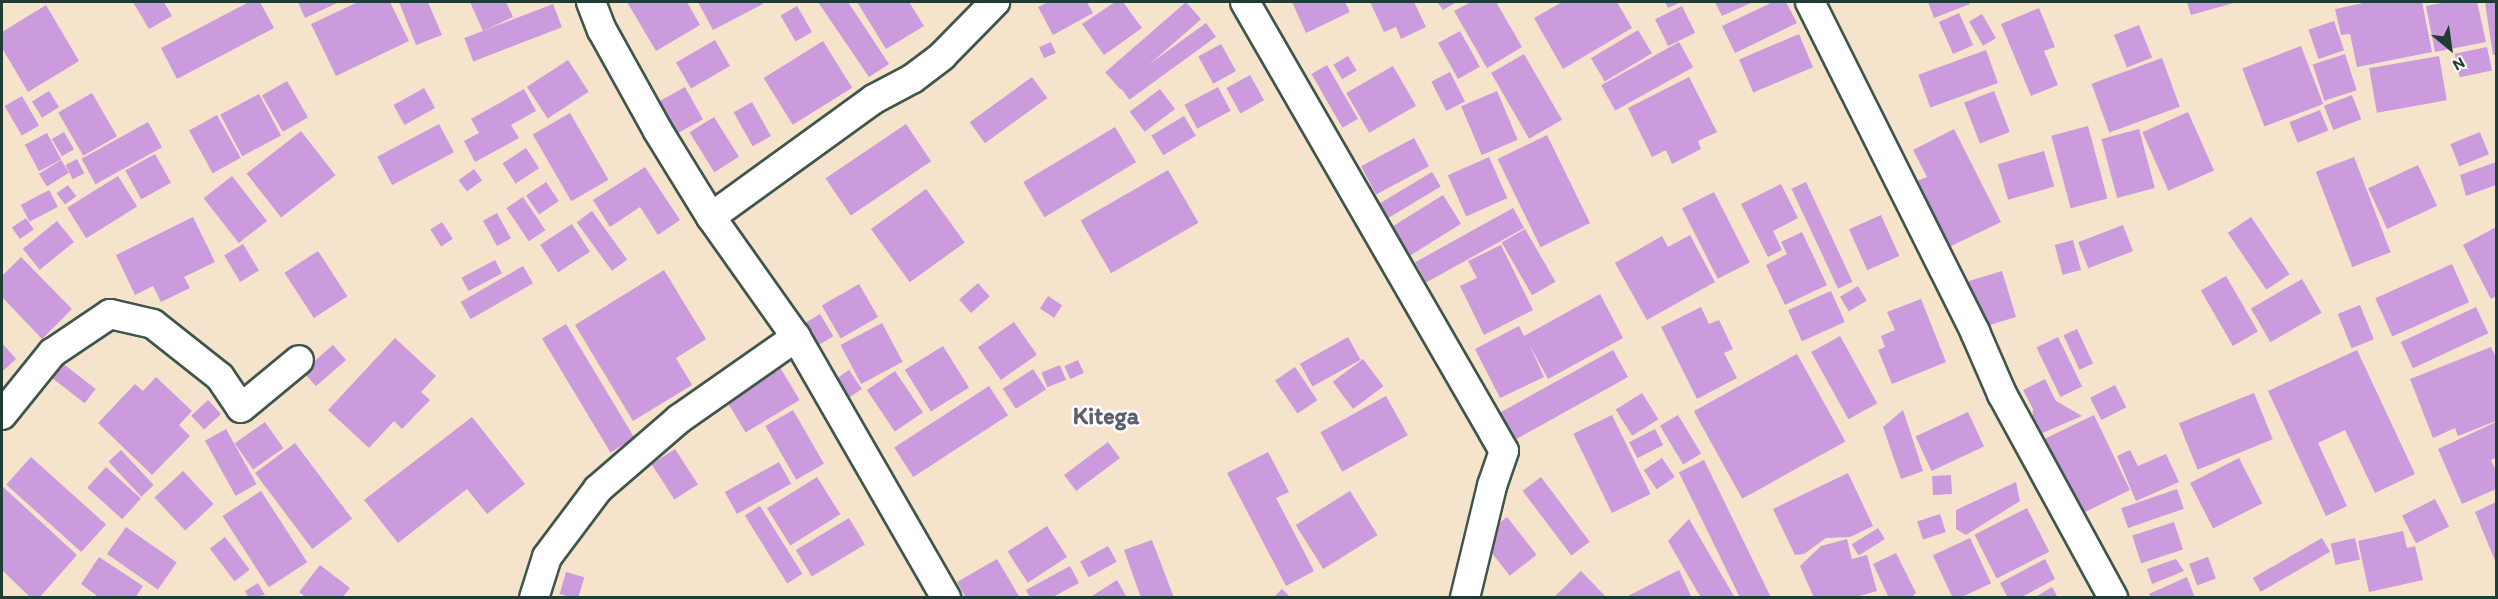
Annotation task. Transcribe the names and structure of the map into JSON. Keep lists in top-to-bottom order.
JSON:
{
  "districts": ["Kitega"],
  "north": "bottom right"
}
